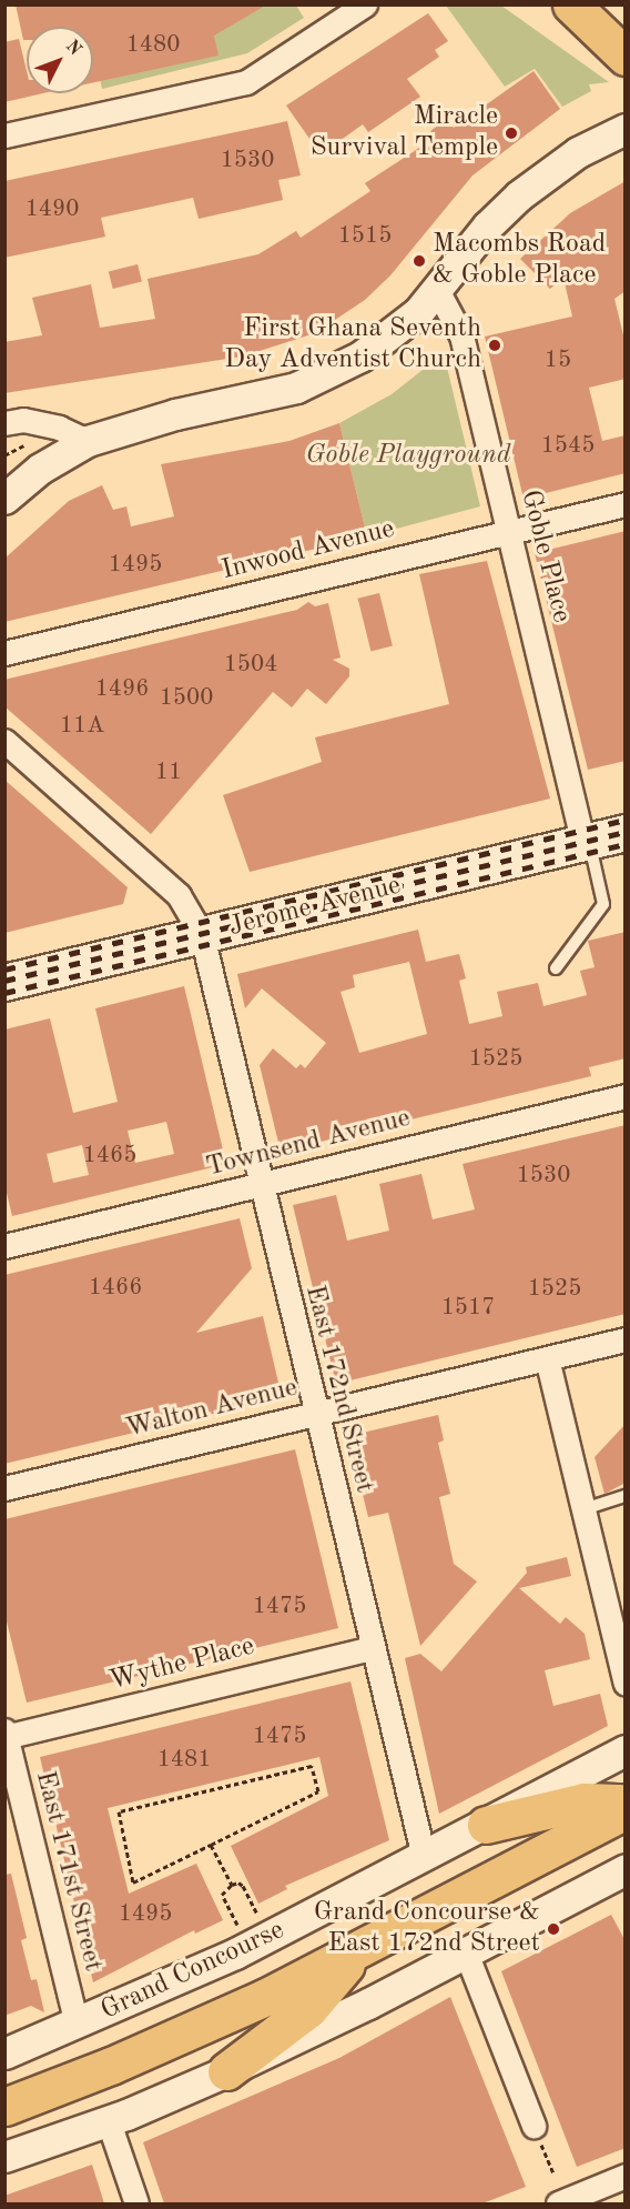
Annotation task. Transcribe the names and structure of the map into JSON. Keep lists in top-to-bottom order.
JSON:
{
  "streets": {
    "main road": ["Jerome Avenue", "Grand Concourse"],
    "street": [
      "Inwood Avenue",
      "Goble Place",
      "Townsend Avenue",
      "East 172nd Street",
      "Walton Avenue",
      "Wythe Place",
      "East 171st Street"
    ]
  },
  "crossings": [
    ["Inwood Avenue", "Goble Place"],
    ["Goble Place", "Jerome Avenue"],
    ["Jerome Avenue", "East 172nd Street"],
    ["Townsend Avenue", "East 172nd Street"],
    ["East 172nd Street", "Walton Avenue"],
    ["East 172nd Street", "Wythe Place"],
    ["East 172nd Street", "Grand Concourse"],
    ["Wythe Place", "East 171st Street"],
    ["East 171st Street", "Grand Concourse"]
  ],
  "parks": ["Goble Playground"],
  "places": [
    "Miracle Survival Temple",
    "Macombs Road & Goble Place",
    "First Ghana Seventh Day Adventist Church",
    "Grand Concourse & East 172nd Street"
  ],
  "house_numbers": [
    "1480",
    "1530",
    "1490",
    "1515",
    "15",
    "1545",
    "1495",
    "1504",
    "1496",
    "1500",
    "11A",
    "11",
    "1525",
    "1465",
    "1530",
    "1466",
    "1525",
    "1517",
    "1475",
    "1475",
    "1481",
    "1495"
  ],
  "north": "top right"
}
